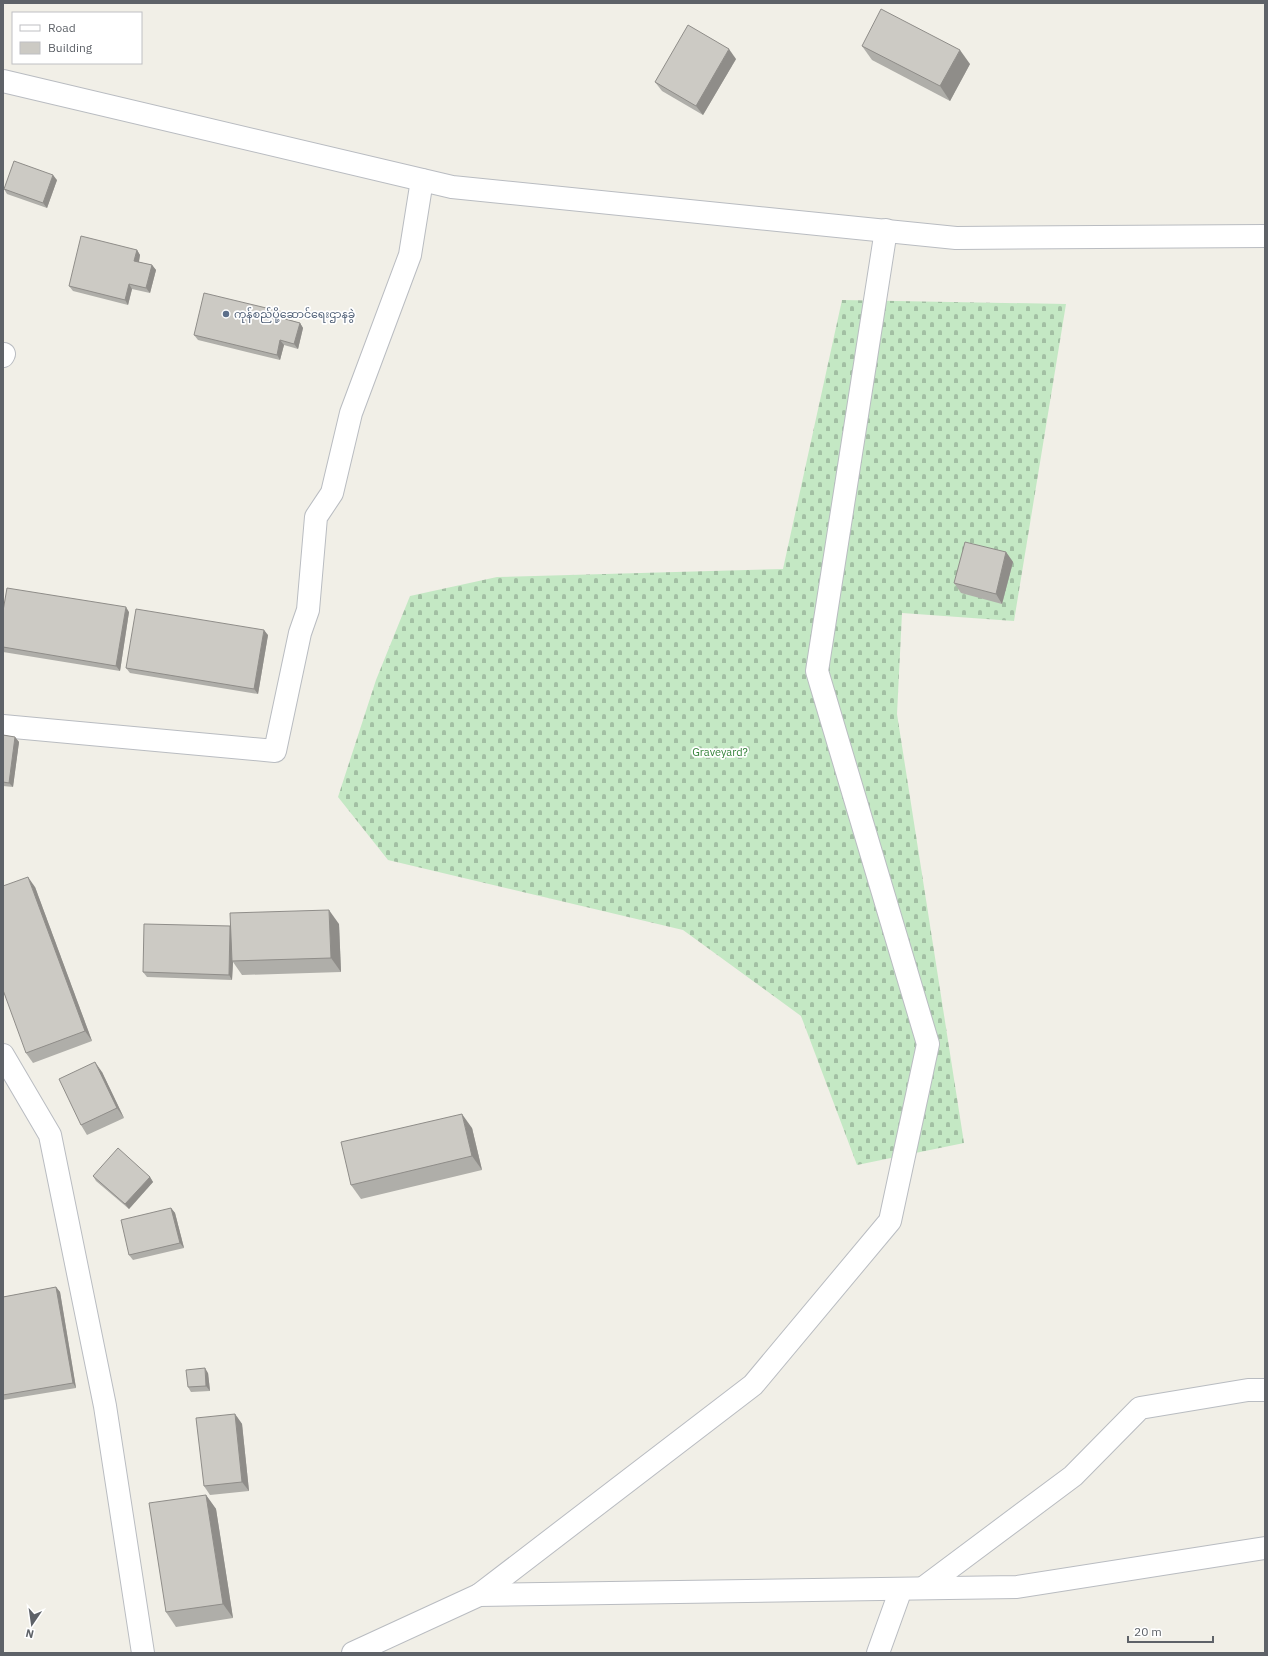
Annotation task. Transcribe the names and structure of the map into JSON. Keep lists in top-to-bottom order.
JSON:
{
  "parks": ["Graveyard?"],
  "places": ["ကုန်စည်ပို့ဆောင်ရေးဌာနခွဲ"],
  "legend": ["Road", "Building"],
  "scale_bar": "20 m",
  "north": "bottom"
}
